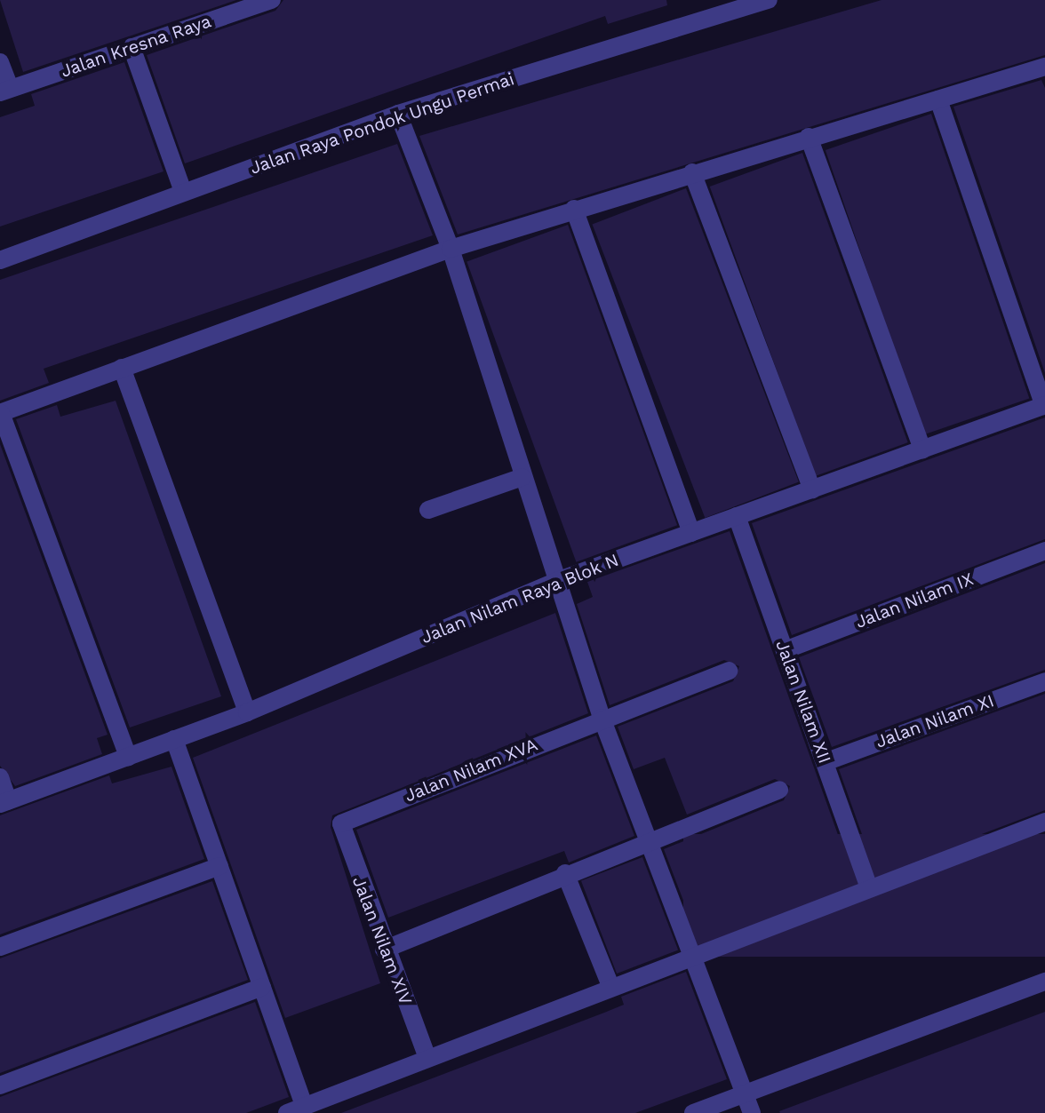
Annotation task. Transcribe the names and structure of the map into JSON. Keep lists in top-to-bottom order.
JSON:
{
  "streets": {
    "street": [
      "Jalan Kresna Raya",
      "Jalan Raya Pondok Ungu Permai",
      "Jalan Nilam Raya Blok N",
      "Jalan Nilam IX",
      "Jalan Nilam XII",
      "Jalan Nilam XI",
      "Jalan Nilam XVA",
      "Jalan Nilam XIV"
    ]
  },
  "crossings": [
    ["Jalan Nilam Raya Blok N", "Jalan Nilam XII"],
    ["Jalan Nilam IX", "Jalan Nilam XII"],
    ["Jalan Nilam XII", "Jalan Nilam XI"],
    ["Jalan Nilam XVA", "Jalan Nilam XIV"]
  ]
}
